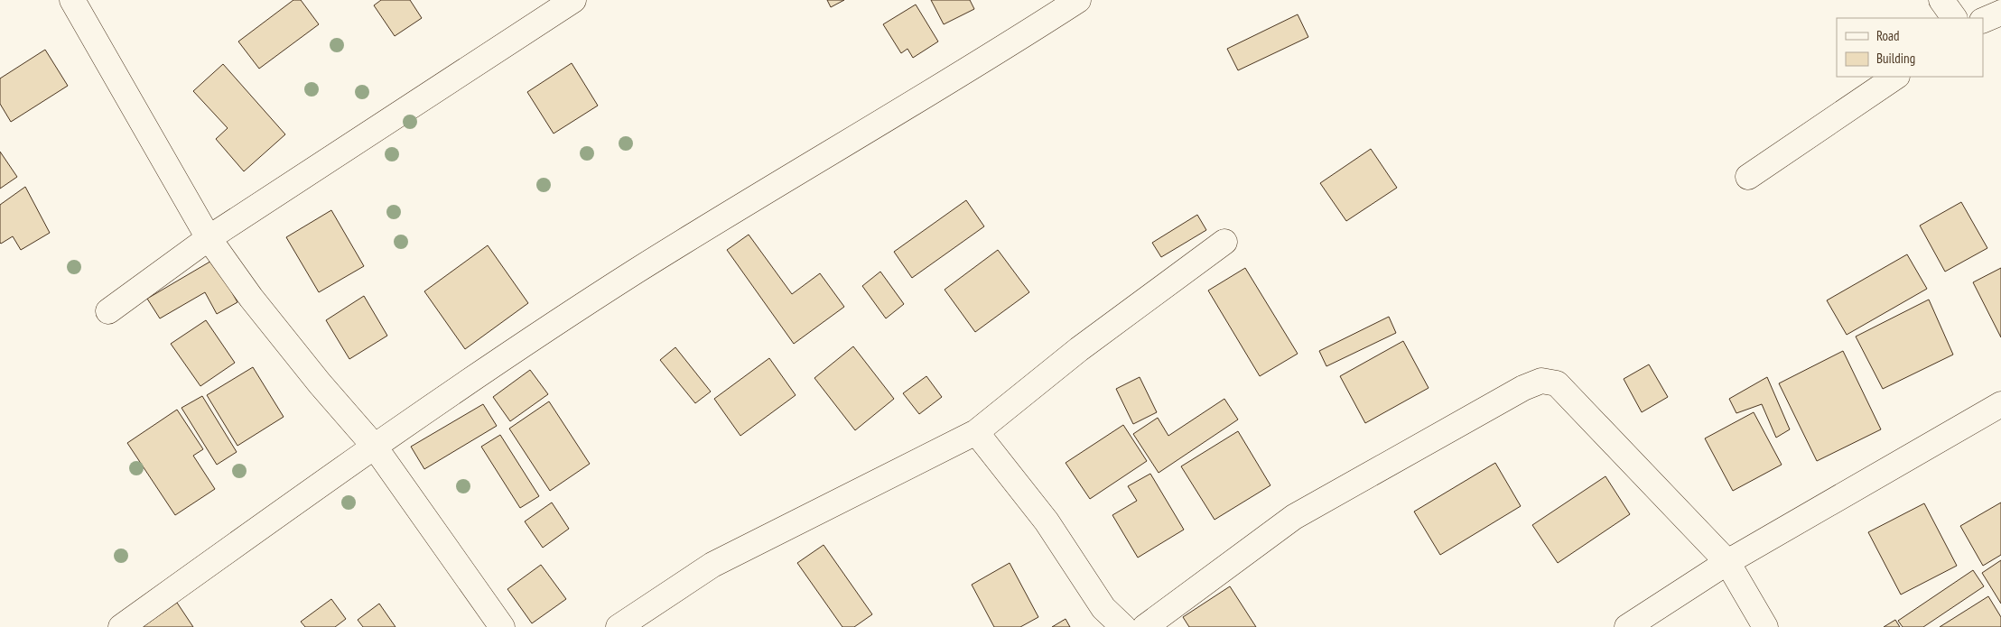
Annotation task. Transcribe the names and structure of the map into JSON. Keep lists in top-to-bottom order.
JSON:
{
  "legend": ["Road", "Building"]
}
